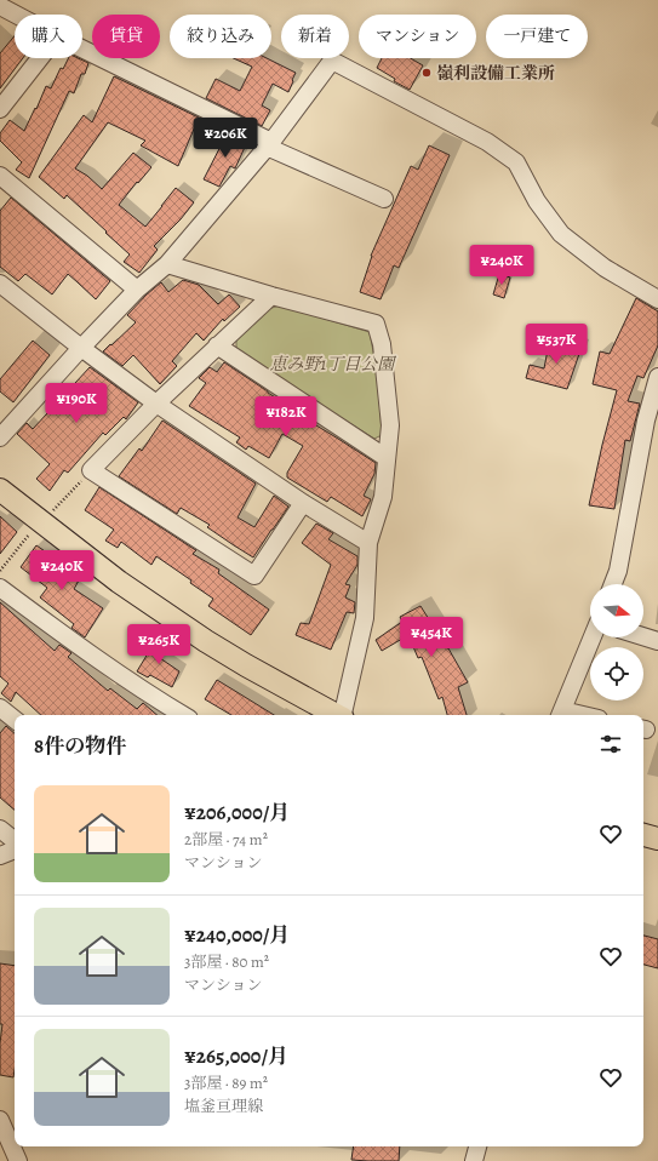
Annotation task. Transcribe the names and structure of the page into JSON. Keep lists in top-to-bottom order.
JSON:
{
  "parks": ["恵み野1丁目公園"],
  "places": ["嶺利設備工業所"],
  "north": "right",
  "page": {
    "chip": [
      "購入",
      "賃貸",
      "絞り込み",
      "新着",
      "マンション",
      "一戸建て"
    ],
    "price": [
      "¥206K",
      "¥240K",
      "¥537K",
      "¥190K",
      "¥182K",
      "¥240K",
      "¥454K",
      "¥265K"
    ],
    "heading": "8件の物件",
    "list": [
      {
        "name": "¥206,000/月",
        "note": "2部屋 · 74 m² · マンション"
      },
      {
        "name": "¥240,000/月",
        "note": "3部屋 · 80 m² · マンション"
      },
      {
        "name": "¥265,000/月",
        "note": "3部屋 · 89 m² · 塩釜亘理線"
      }
    ]
  }
}
